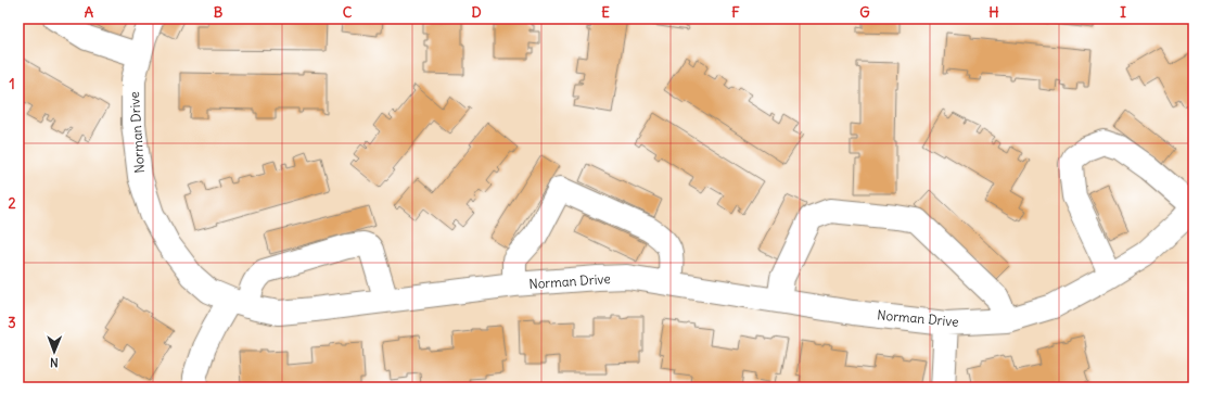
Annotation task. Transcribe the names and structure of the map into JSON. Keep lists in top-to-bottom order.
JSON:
{
  "streets": {
    "street": ["Norman Drive"]
  },
  "north": "bottom",
  "grid": {
    "columns": [
      "A",
      "B",
      "C",
      "D",
      "E",
      "F",
      "G",
      "H",
      "I"
    ],
    "rows": ["1", "2", "3"]
  }
}
